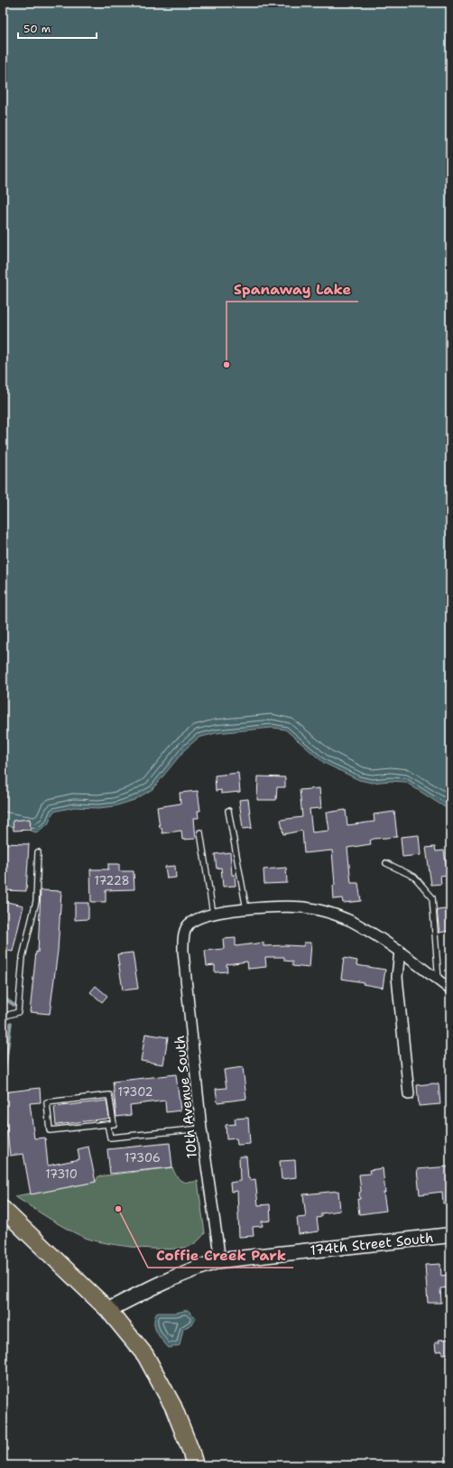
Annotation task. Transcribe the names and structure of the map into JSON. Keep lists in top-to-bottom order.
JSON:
{
  "streets": {
    "street": ["10th Avenue South", "174th Street South"]
  },
  "crossings": [
    ["10th Avenue South", "174th Street South"]
  ],
  "places": ["Spanaway Lake", "Coffie Creek Park"],
  "house_numbers": [
    "17228",
    "17302",
    "17306",
    "17310"
  ],
  "scale_bar": "50 m"
}
